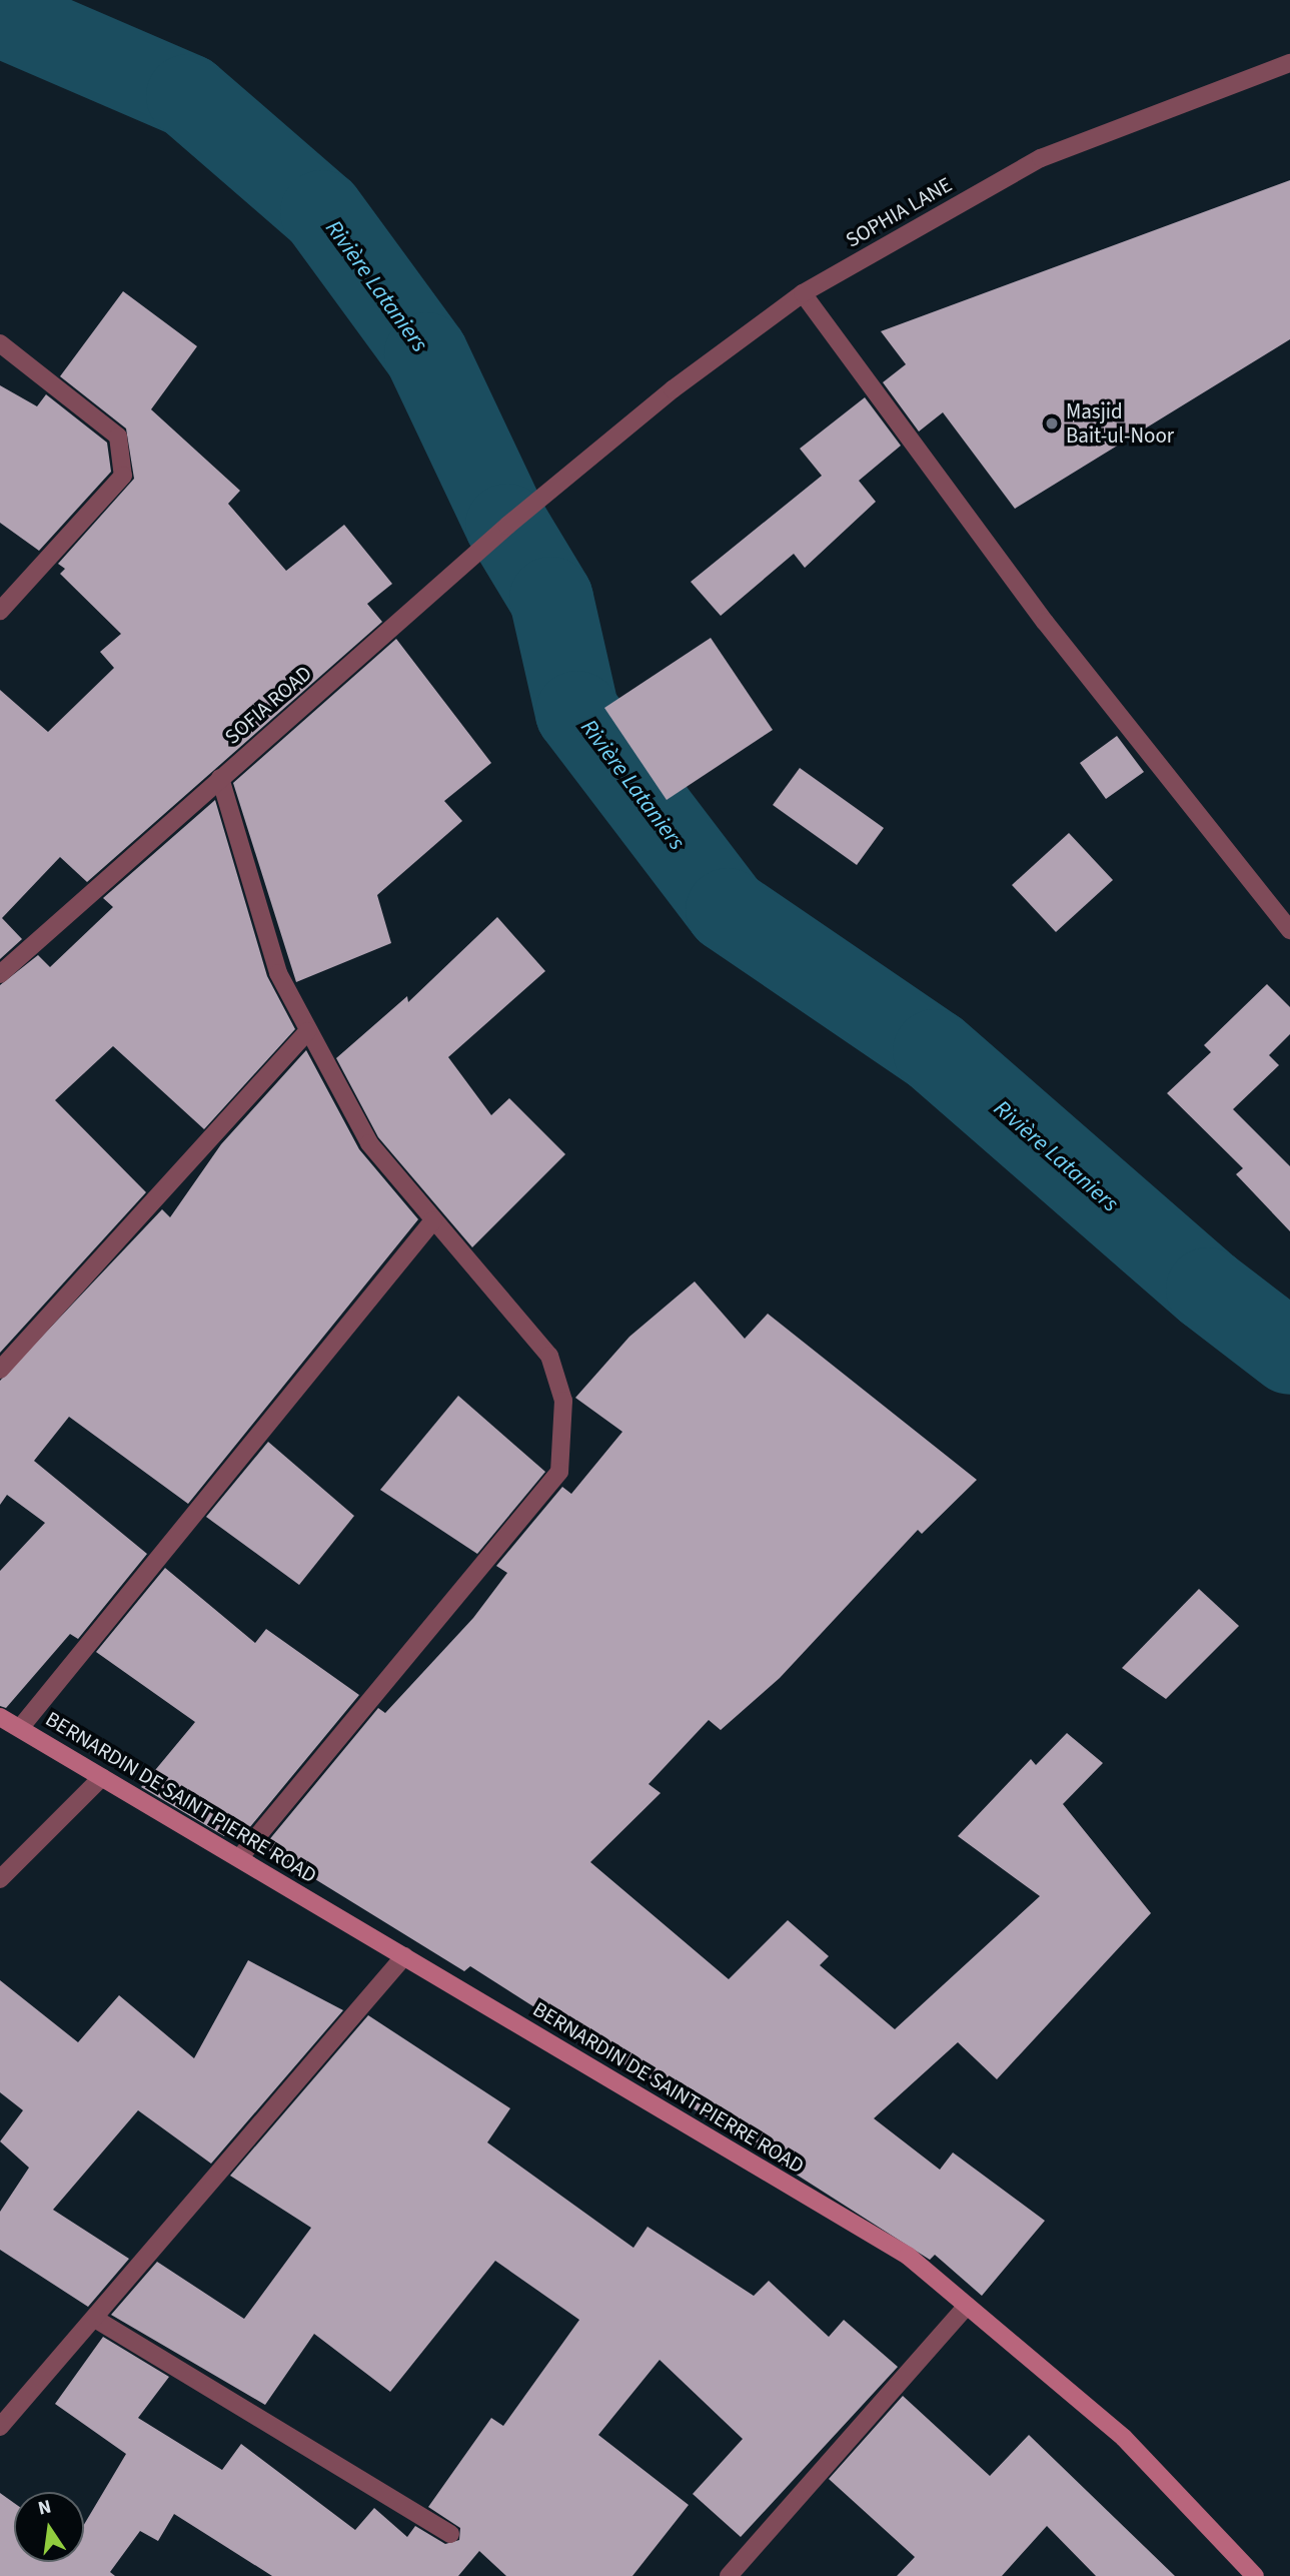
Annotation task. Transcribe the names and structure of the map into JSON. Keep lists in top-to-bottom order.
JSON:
{
  "streets": {
    "main road": ["BERNARDIN DE SAINT PIERRE ROAD"],
    "street": ["SOPHIA LANE", "SOFIA ROAD"]
  },
  "crossings": [
    ["SOPHIA LANE", "SOFIA ROAD"]
  ],
  "water": ["Rivière Lataniers"],
  "places": ["Masjid Bait-ul-Noor"],
  "north": "top"
}
